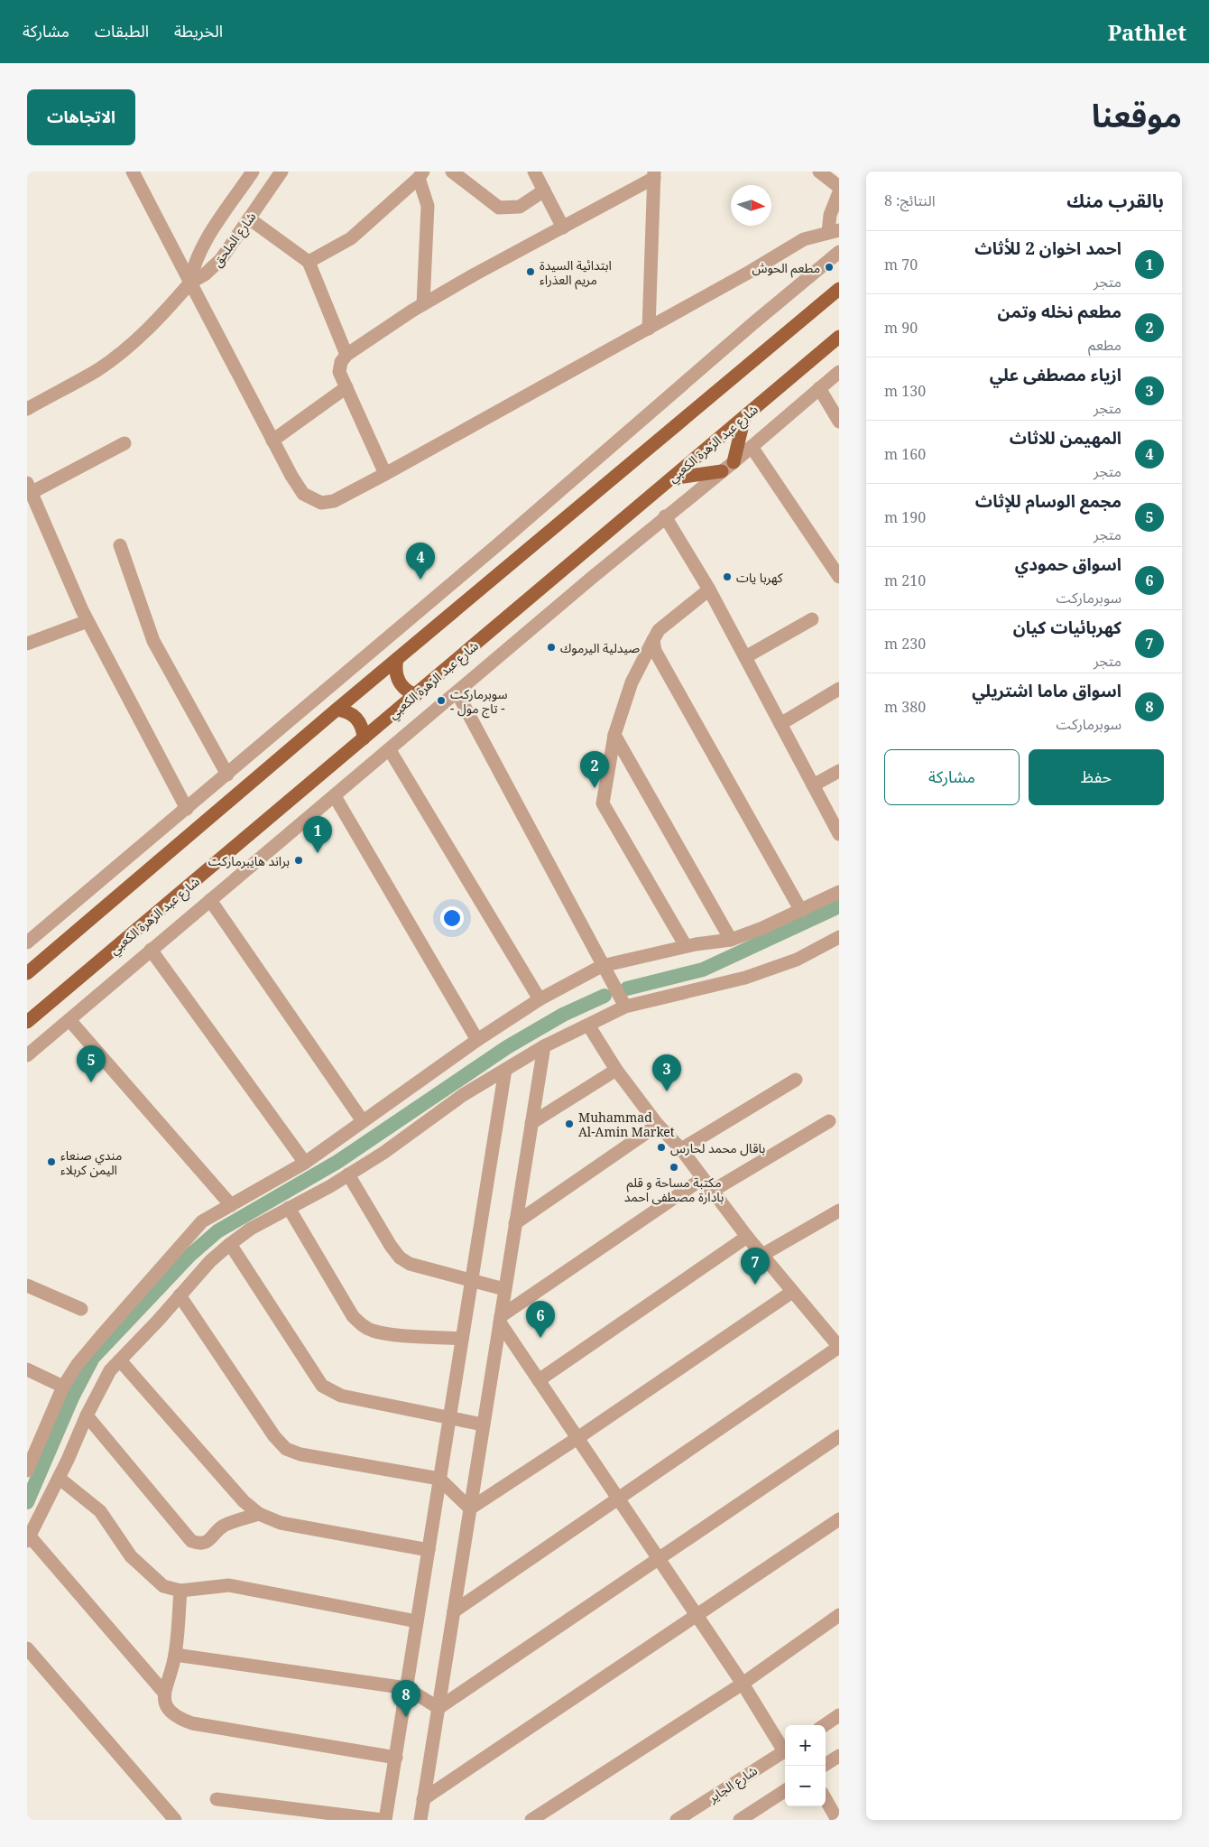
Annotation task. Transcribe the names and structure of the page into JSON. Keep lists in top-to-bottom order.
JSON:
{
  "streets": {
    "main road": ["شارع عبد الزهرة الكعبي"],
    "street": ["شارع الملحق", "شارع الجاير"]
  },
  "places": [
    "مطعم الحوش",
    "ابتدائية السيدة مريم العذراء",
    "كهربا يات",
    "صيدلية اليرموك",
    "سوبرماركت - تاج مول -",
    "براند هايبرماركت",
    "Muhammad Al-Amin Market",
    "باقال محمد لحارس",
    "مندي صنعاء اليمن كربلاء",
    "مكتبة مساحة و قلم بادارة مصطفى احمد"
  ],
  "north": "right",
  "page": {
    "header": "Pathlet",
    "nav": ["الخريطة", "الطبقات", "مشاركة"],
    "title": "موقعنا",
    "buttons": [
      "الاتجاهات",
      ["حفظ", "مشاركة"]
    ],
    "heading": ["بالقرب منك", "النتائج: 8"],
    "list": [
      {
        "mark": "1",
        "name": "احمد اخوان 2 للأثاث",
        "note": "متجر",
        "value": "70 m"
      },
      {
        "mark": "2",
        "name": "مطعم نخله وتمن",
        "note": "مطعم",
        "value": "90 m"
      },
      {
        "mark": "3",
        "name": "ازياء مصطفى علي",
        "note": "متجر",
        "value": "130 m"
      },
      {
        "mark": "4",
        "name": "المهيمن للاثاث",
        "note": "متجر",
        "value": "160 m"
      },
      {
        "mark": "5",
        "name": "مجمع الوسام للإثاث",
        "note": "متجر",
        "value": "190 m"
      },
      {
        "mark": "6",
        "name": "اسواق حمودي",
        "note": "سوبرماركت",
        "value": "210 m"
      },
      {
        "mark": "7",
        "name": "كهربائيات كيان",
        "note": "متجر",
        "value": "230 m"
      },
      {
        "mark": "8",
        "name": "اسواق ماما اشتريلي",
        "note": "سوبرماركت",
        "value": "380 m"
      }
    ],
    "pins": [
      "4",
      "2",
      "1",
      "5",
      "3",
      "7",
      "6",
      "8"
    ],
    "map_buttons": ["+", "−"]
  }
}
